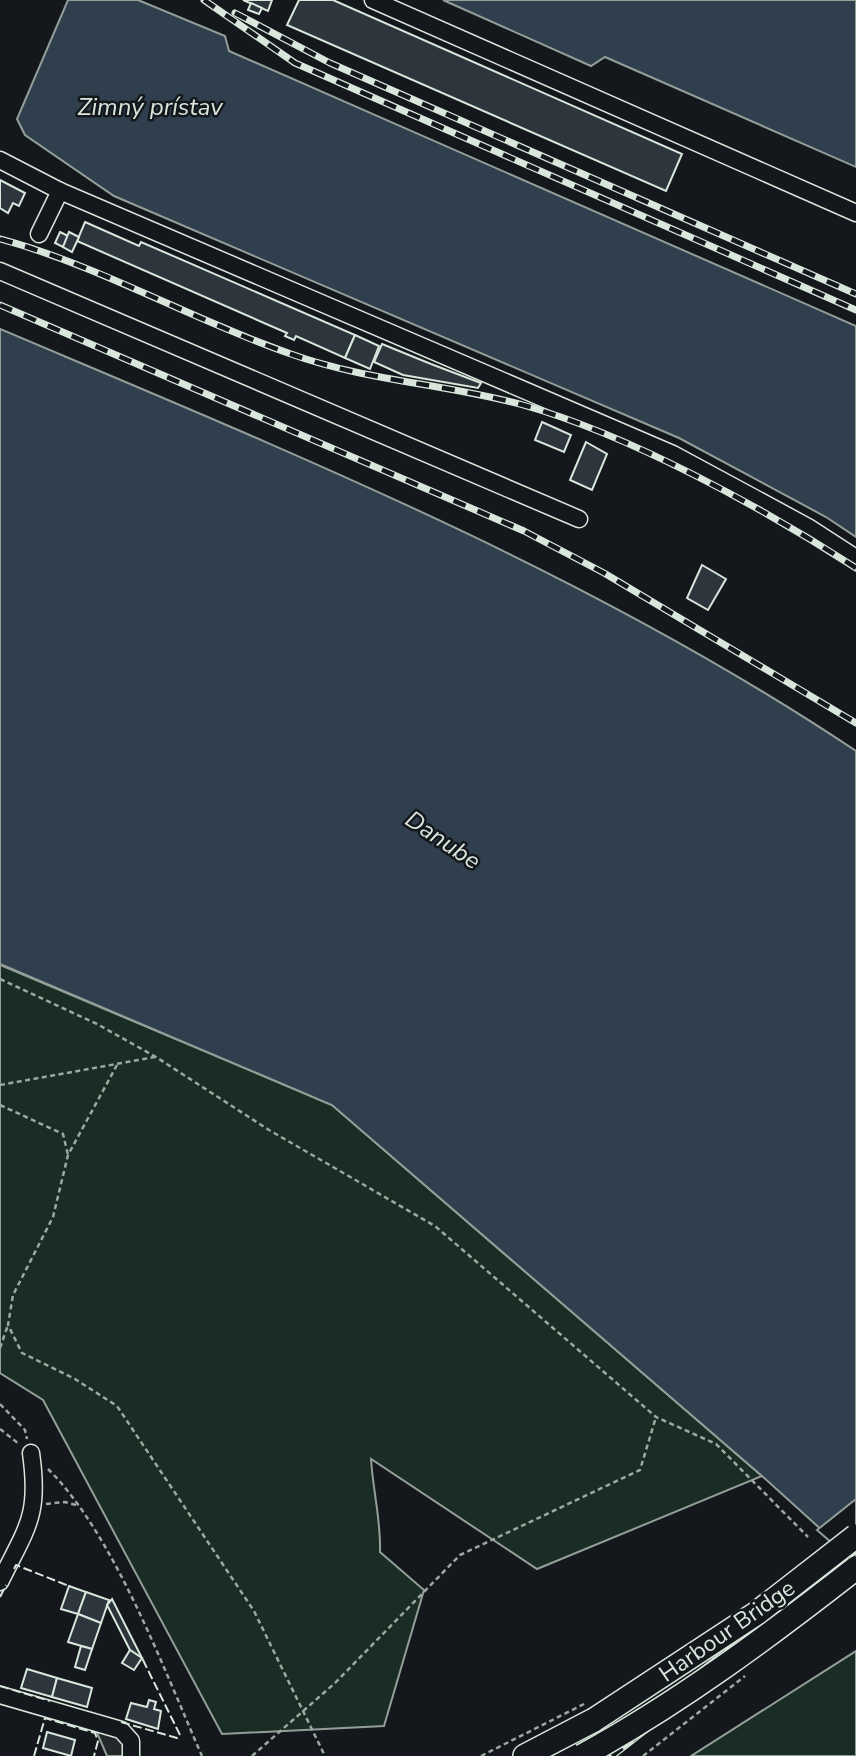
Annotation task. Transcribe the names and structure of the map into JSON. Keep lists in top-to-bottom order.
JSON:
{
  "streets": {
    "highway": ["Harbour Bridge"]
  },
  "water": ["Zimný prístav", "Danube"]
}
